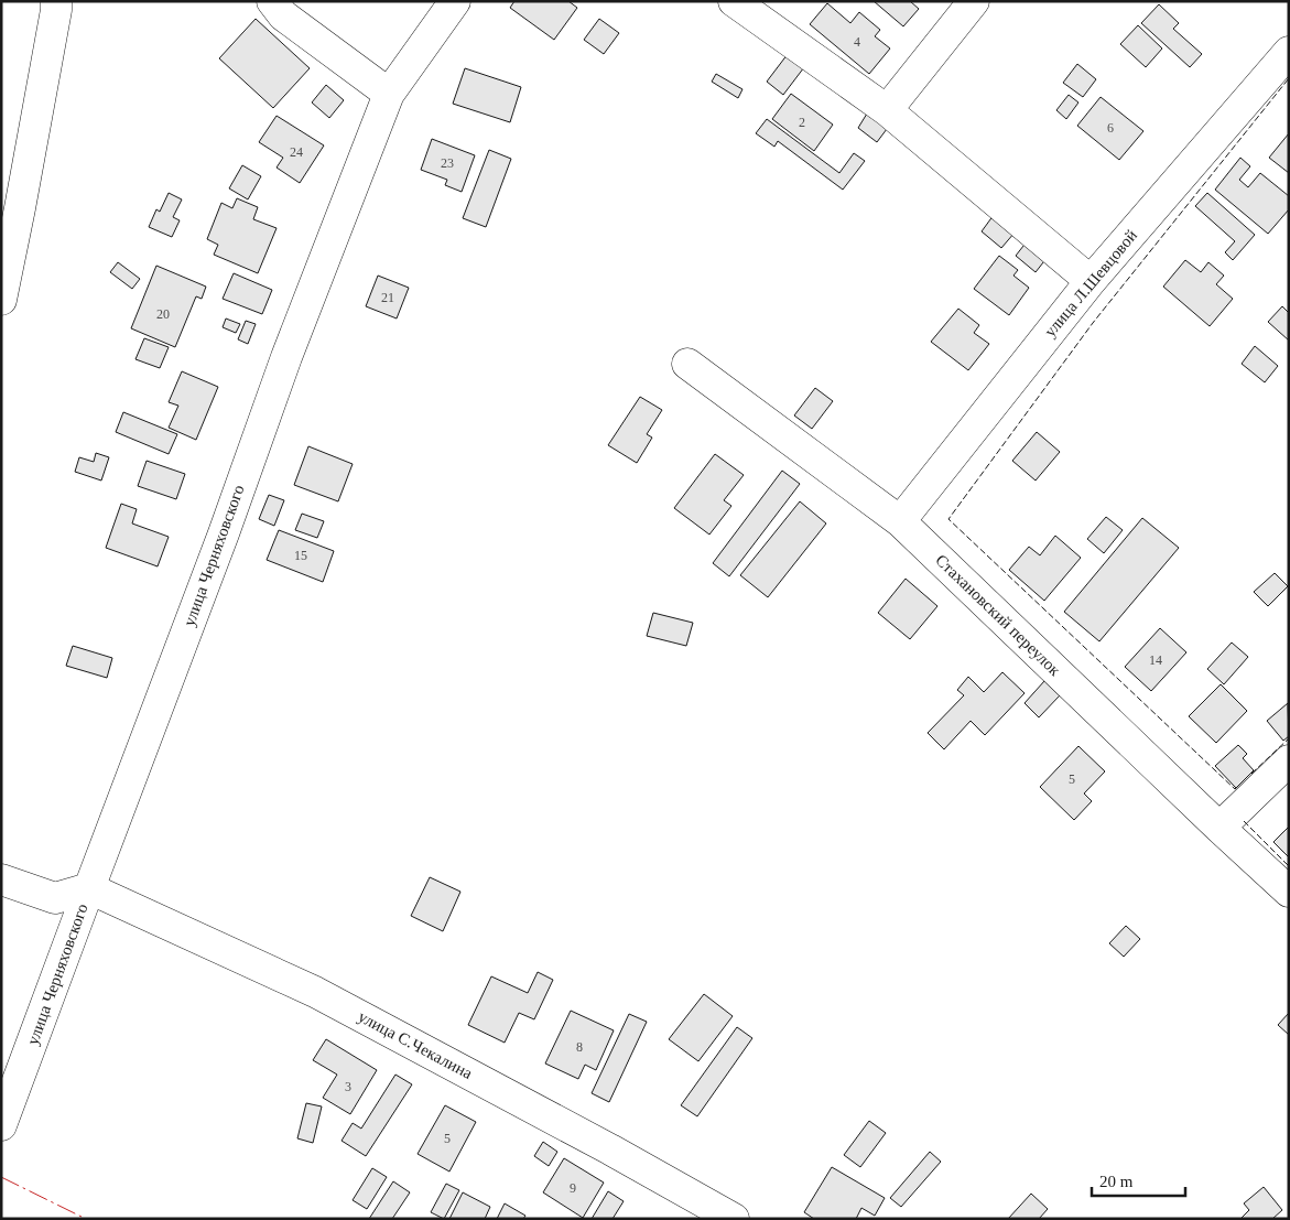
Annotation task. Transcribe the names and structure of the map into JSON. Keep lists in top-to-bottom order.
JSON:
{
  "streets": {
    "street": [
      "улица Л.Шевцовой",
      "улица Черняховского",
      "Стахановский переулок",
      "улица С.Чекалина"
    ]
  },
  "crossings": [
    ["улица Л.Шевцовой", "Стахановский переулок"],
    ["улица Черняховского", "улица С.Чекалина"]
  ],
  "house_numbers": [
    "4",
    "2",
    "6",
    "24",
    "23",
    "21",
    "20",
    "15",
    "14",
    "5",
    "8",
    "3",
    "5",
    "9"
  ],
  "scale_bar": "20 m"
}
